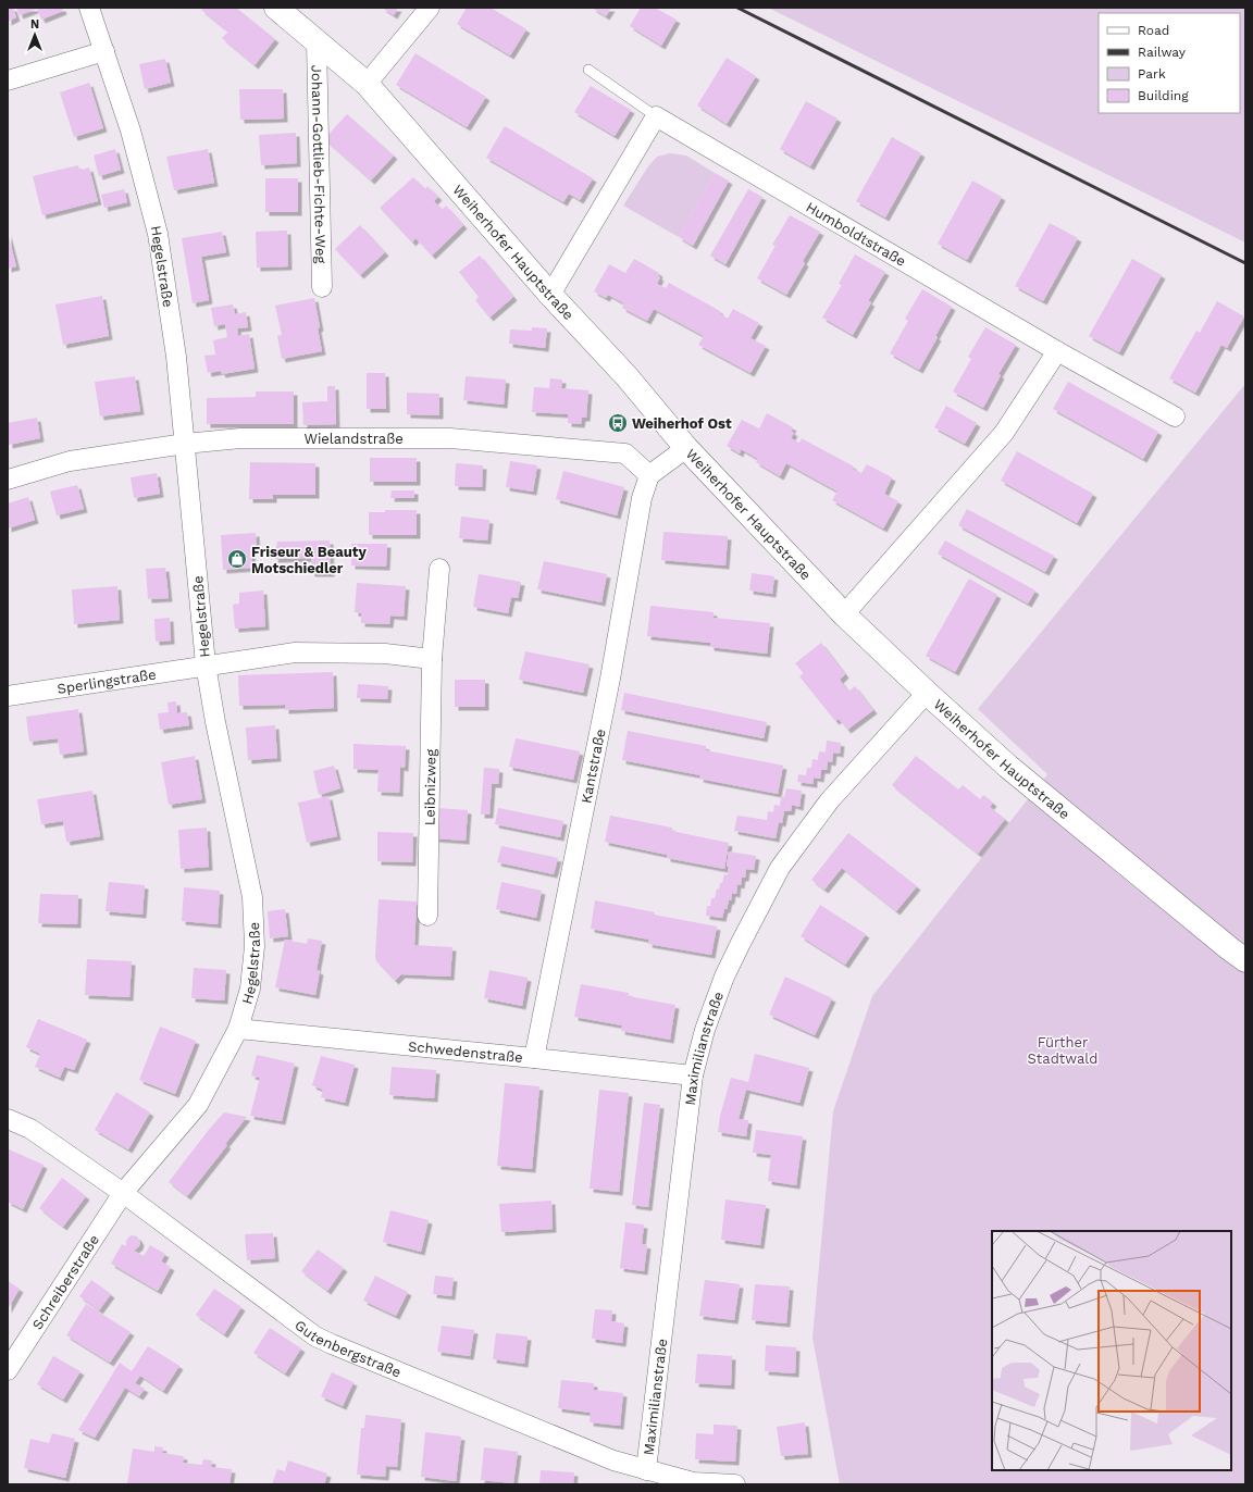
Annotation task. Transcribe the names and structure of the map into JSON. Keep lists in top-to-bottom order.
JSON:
{
  "streets": {
    "street": [
      "Johann-Gottlieb-Fichte-Weg",
      "Humboldtstraße",
      "Weiherhofer Hauptstraße",
      "Hegelstraße",
      "Wielandstraße",
      "Sperlingstraße",
      "Kantstraße",
      "Leibnizweg",
      "Maximilianstraße",
      "Schwedenstraße",
      "Schreiberstraße",
      "Gutenbergstraße"
    ]
  },
  "crossings": [
    ["Johann-Gottlieb-Fichte-Weg", "Weiherhofer Hauptstraße"],
    ["Weiherhofer Hauptstraße", "Maximilianstraße"],
    ["Hegelstraße", "Wielandstraße"],
    ["Hegelstraße", "Sperlingstraße"],
    ["Hegelstraße", "Schwedenstraße"],
    ["Hegelstraße", "Schreiberstraße"],
    ["Hegelstraße", "Gutenbergstraße"],
    ["Wielandstraße", "Kantstraße"],
    ["Kantstraße", "Schwedenstraße"],
    ["Maximilianstraße", "Schwedenstraße"],
    ["Maximilianstraße", "Gutenbergstraße"],
    ["Schreiberstraße", "Gutenbergstraße"]
  ],
  "parks": ["Fürther Stadtwald"],
  "places": {
    "bus stop": ["Weiherhof Ost"],
    "shop": ["Friseur & Beauty Motschiedler"]
  },
  "legend": [
    "Road",
    "Railway",
    "Park",
    "Building"
  ],
  "north": "top"
}
